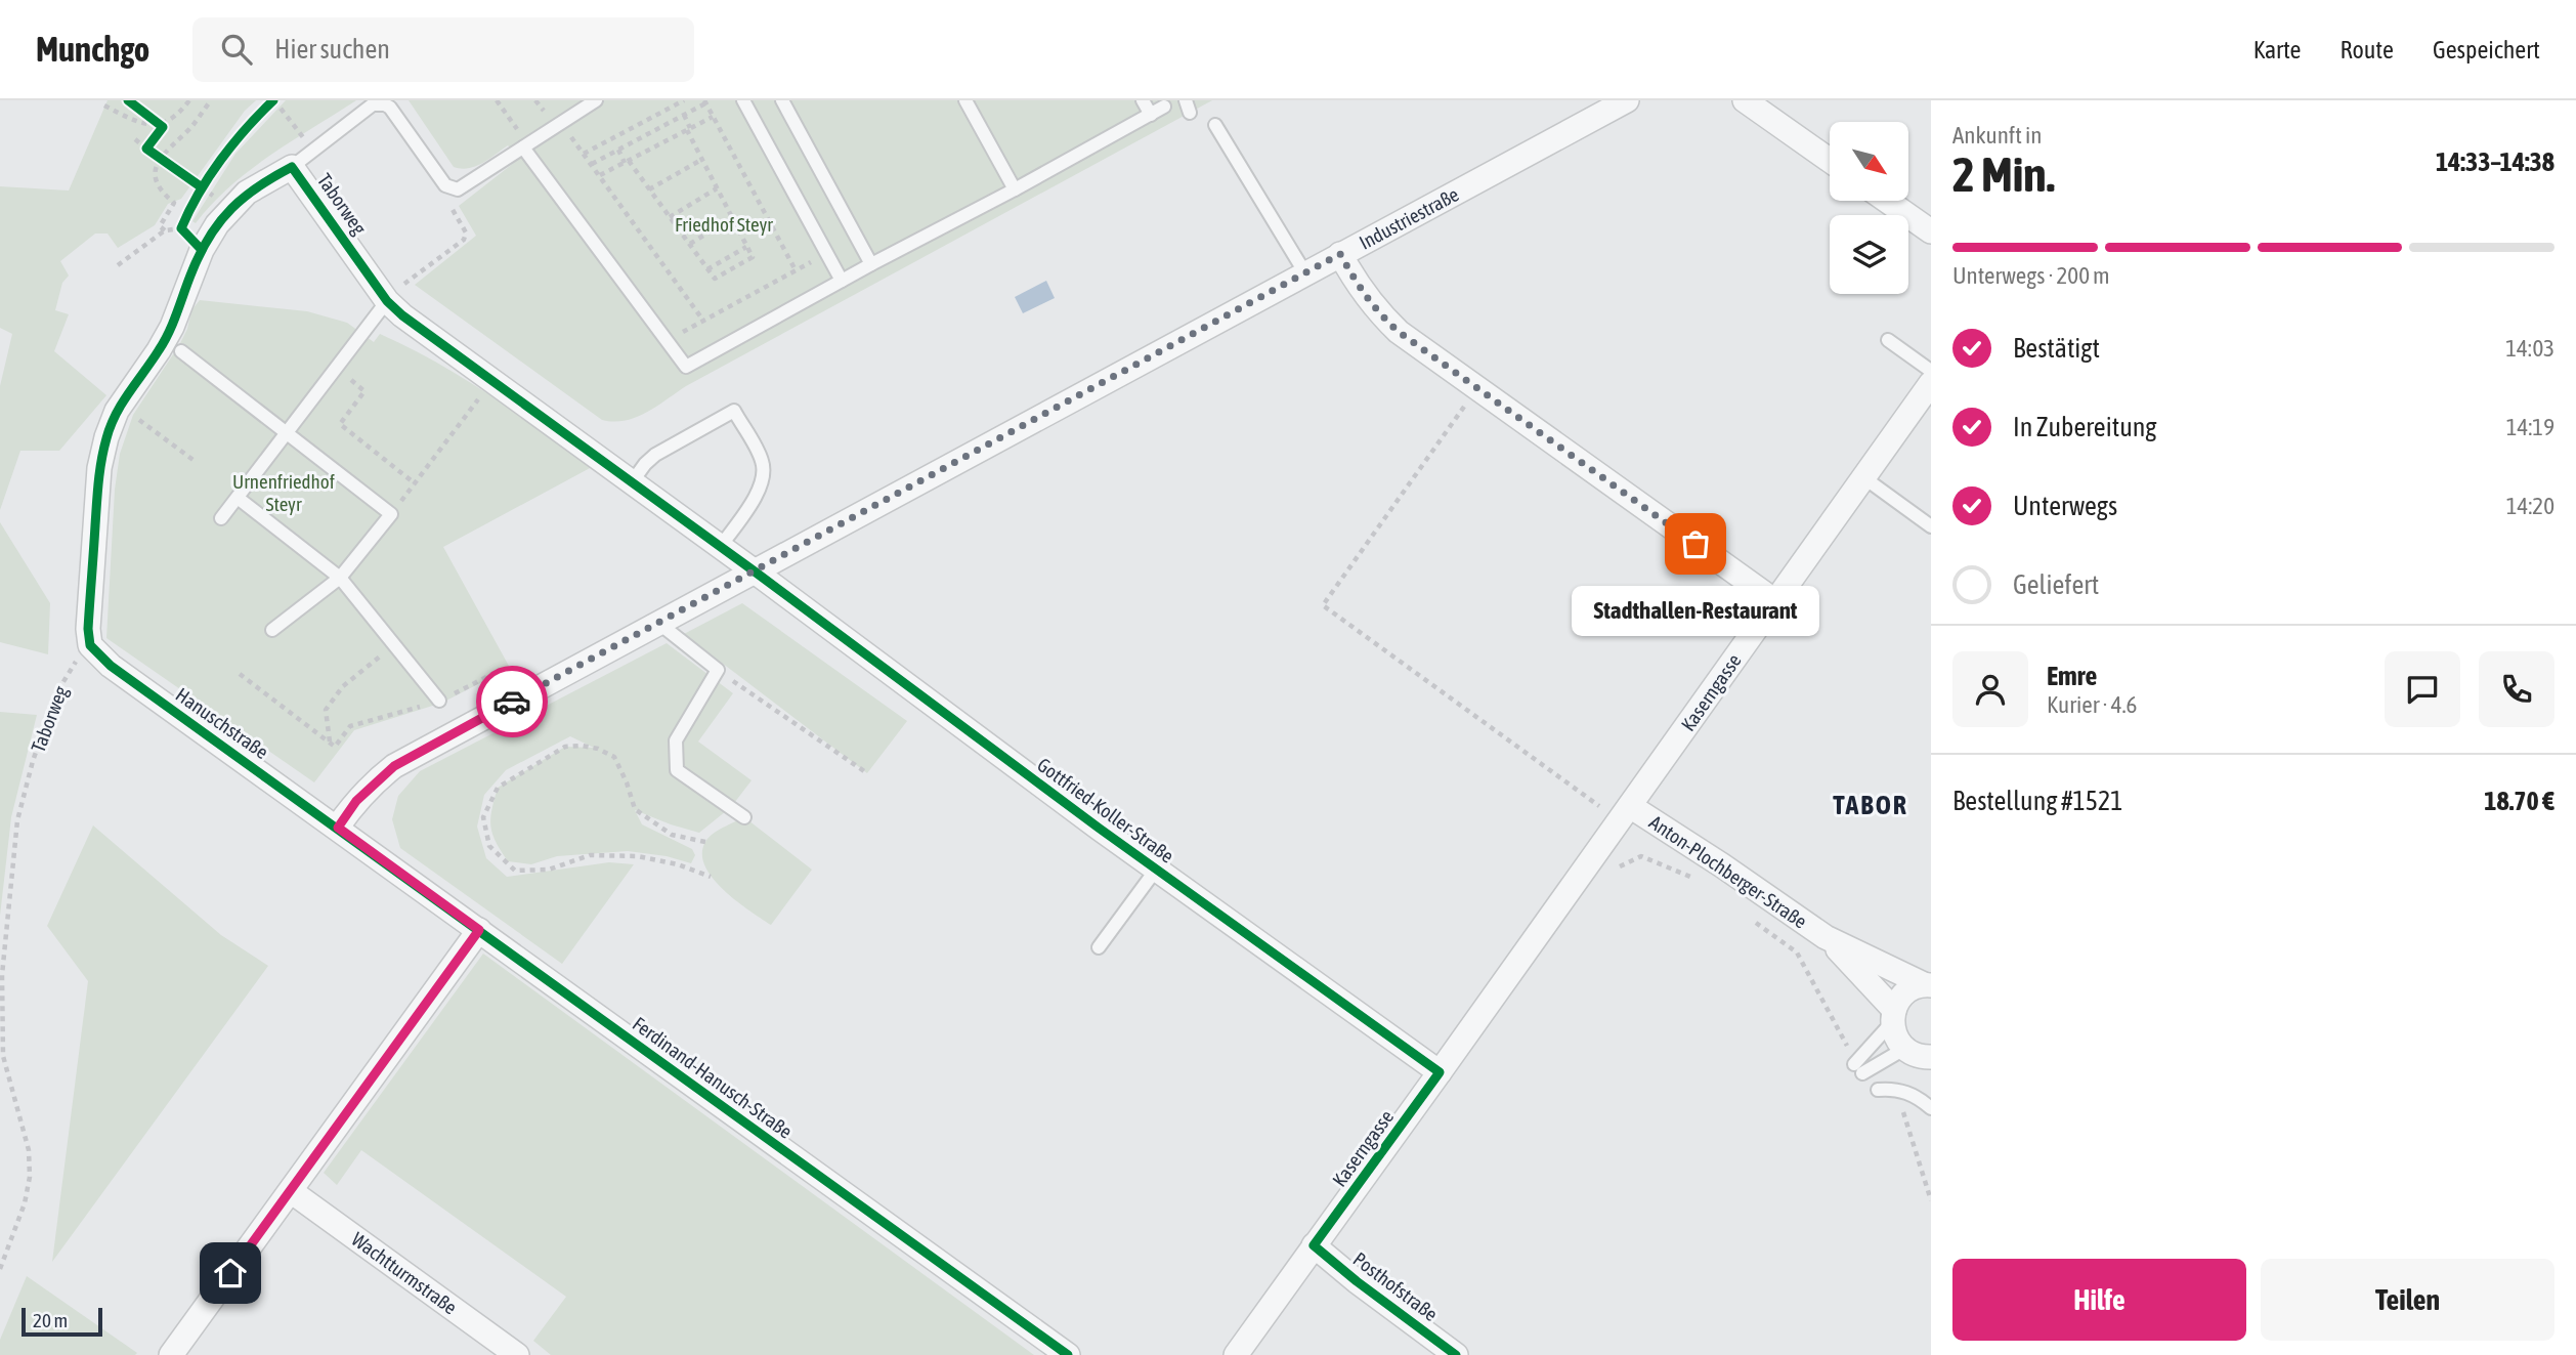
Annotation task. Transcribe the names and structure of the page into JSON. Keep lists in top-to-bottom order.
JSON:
{
  "streets": {
    "street": [
      "Taborweg",
      "Industriestraße",
      "Kaserngasse",
      "Hanuschstraße",
      "Gottfried-Koller-Straße",
      "Anton-Plochberger-Straße",
      "Ferdinand-Hanusch-Straße",
      "Wachtturmstraße",
      "Posthofstraße"
    ]
  },
  "crossings": [
    ["Taborweg", "Industriestraße"],
    ["Taborweg", "Hanuschstraße"],
    ["Taborweg", "Gottfried-Koller-Straße"],
    ["Industriestraße", "Hanuschstraße"],
    ["Industriestraße", "Gottfried-Koller-Straße"],
    ["Industriestraße", "Ferdinand-Hanusch-Straße"],
    ["Kaserngasse", "Gottfried-Koller-Straße"],
    ["Kaserngasse", "Anton-Plochberger-Straße"],
    ["Kaserngasse", "Posthofstraße"],
    ["Hanuschstraße", "Ferdinand-Hanusch-Straße"]
  ],
  "districts": ["TABOR"],
  "parks": ["Friedhof Steyr", "Urnenfriedhof Steyr"],
  "places": ["Stadthallen-Restaurant"],
  "scale_bar": "20 m",
  "north": "bottom right",
  "page": {
    "header": "Munchgo",
    "search": "Hier suchen",
    "nav": ["Karte", "Route", "Gespeichert"],
    "heading": ["2 Min.", "Ankunft in", "14:33–14:38"],
    "panel": [
      "Emre",
      "Kurier · 4.6",
      "Bestellung #1521",
      "18.70 €"
    ],
    "bar": "Unterwegs · 200 m",
    "list": [
      ["Bestätigt", "14:03"],
      ["In Zubereitung", "14:19"],
      ["Unterwegs", "14:20"],
      "Geliefert"
    ],
    "bubble": "Stadthallen-Restaurant",
    "buttons": ["Hilfe", "Teilen"],
    "scale": "20 m"
  }
}
